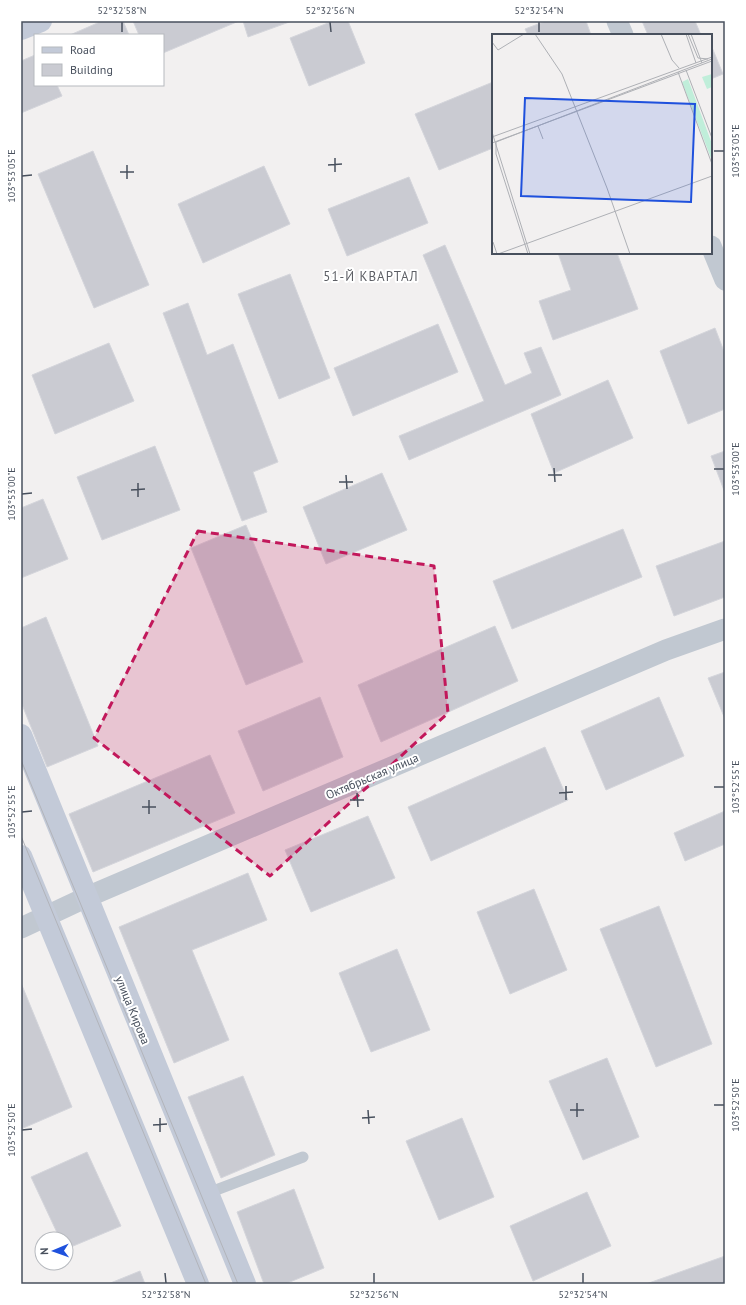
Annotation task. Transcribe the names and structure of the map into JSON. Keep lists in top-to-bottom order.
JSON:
{
  "streets": {
    "street": ["Октябрьская улица", "улица Кирова"]
  },
  "crossings": [
    ["Октябрьская улица", "улица Кирова"]
  ],
  "districts": ["51-Й КВАРТАЛ"],
  "legend": ["Road", "Building"],
  "north": "left",
  "coordinates": [
    "52°32'58\"N",
    "52°32'56\"N",
    "52°32'54\"N",
    "103°53'05\"E",
    "103°53'00\"E",
    "103°52'55\"E",
    "103°52'50\"E"
  ]
}
